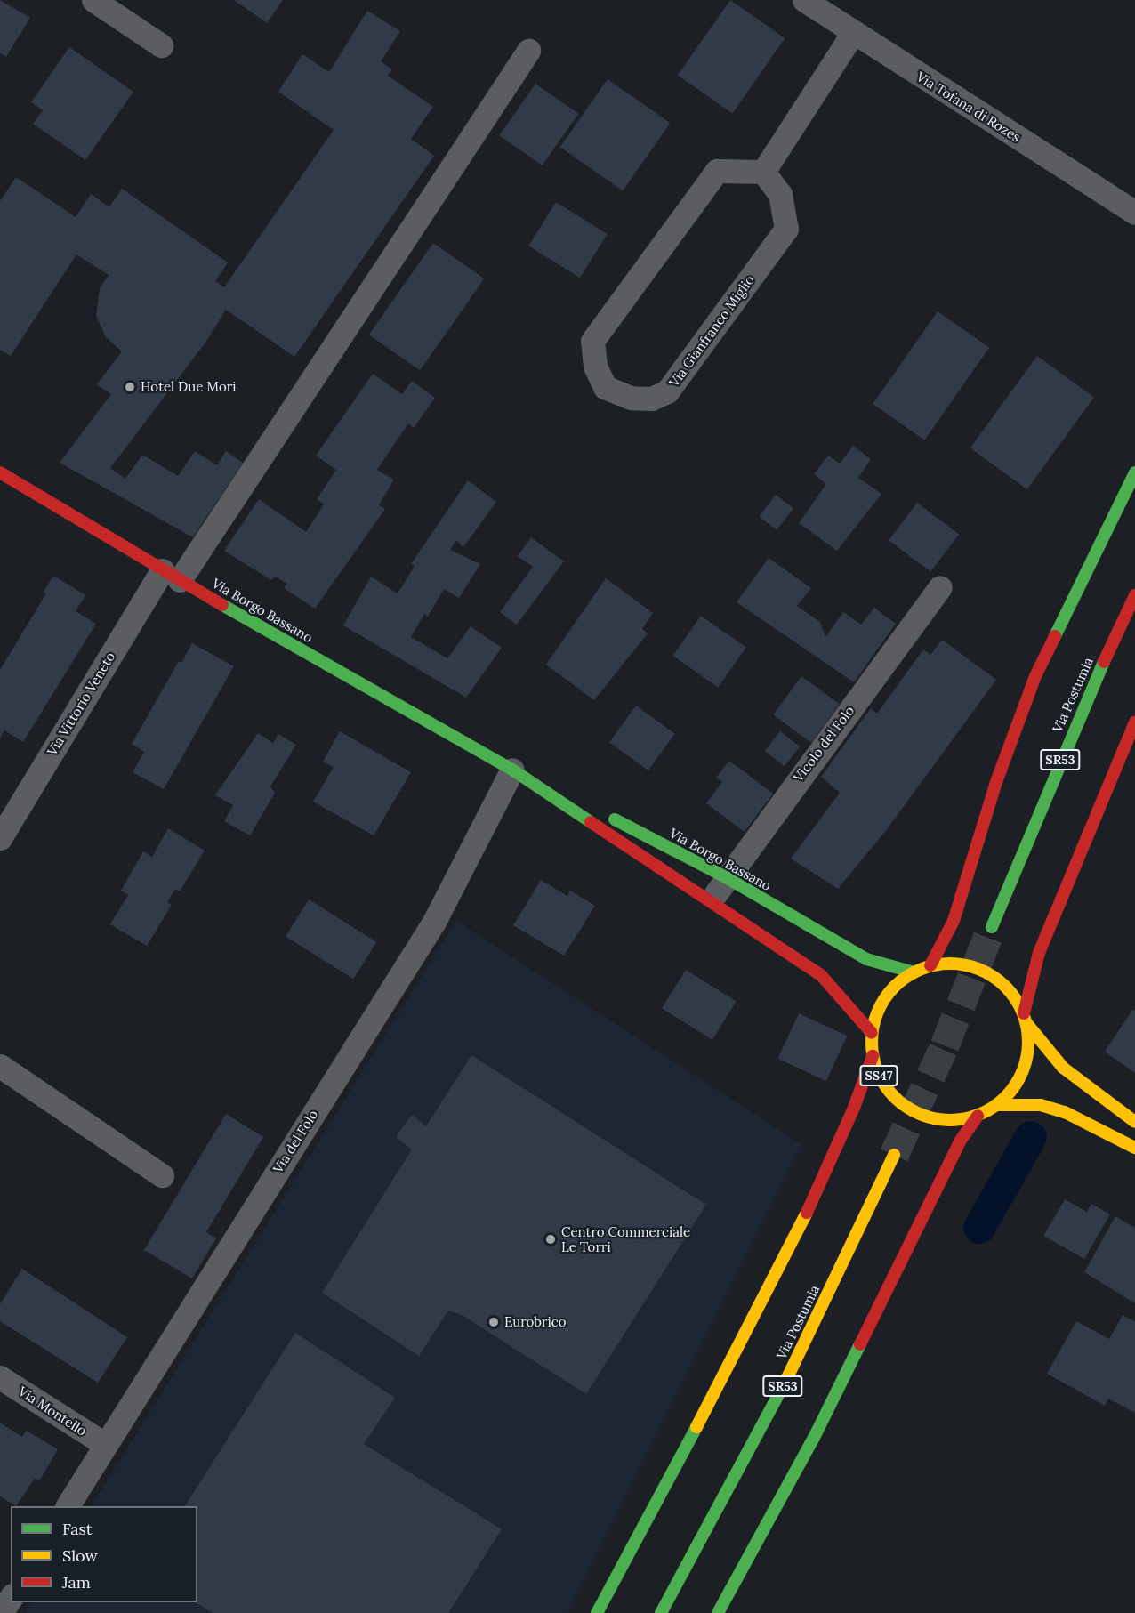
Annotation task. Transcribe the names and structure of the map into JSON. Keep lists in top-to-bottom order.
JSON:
{
  "streets": {
    "main road": [
      "Via Borgo Bassano",
      "Via Postumia",
      "SR53",
      "SS47"
    ],
    "street": [
      "Via Tofana di Rozes",
      "Via Gianfranco Miglio",
      "Via Vittorio Veneto",
      "Vicolo del Folo",
      "Via del Folo",
      "Via Montello"
    ]
  },
  "crossings": [
    ["Via Borgo Bassano", "Via Vittorio Veneto"],
    ["Via Borgo Bassano", "Vicolo del Folo"],
    ["Via Borgo Bassano", "SS47"],
    ["Via Borgo Bassano", "Via del Folo"],
    ["Via del Folo", "Via Montello"]
  ],
  "places": ["Hotel Due Mori", "Centro Commerciale Le Torri", "Eurobrico"],
  "legend": ["Fast", "Slow", "Jam"]
}
